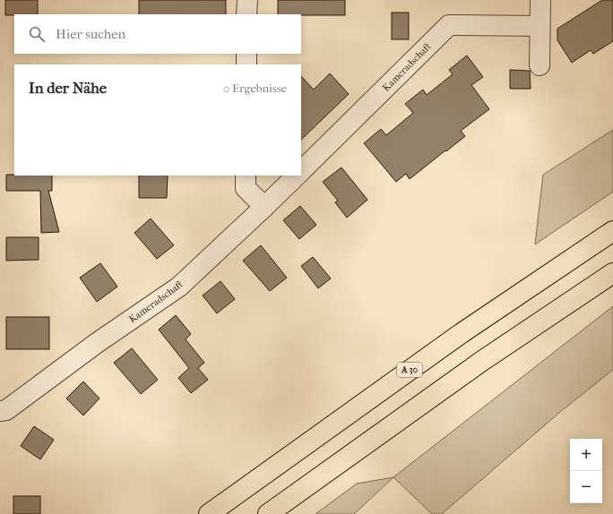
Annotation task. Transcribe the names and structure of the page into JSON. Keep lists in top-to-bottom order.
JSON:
{
  "streets": {
    "highway": ["A 30"],
    "street": ["Kameradschaft"]
  },
  "page": {
    "search": "Hier suchen",
    "heading": ["In der Nähe", "0 Ergebnisse"],
    "map_buttons": ["+", "−"]
  }
}
